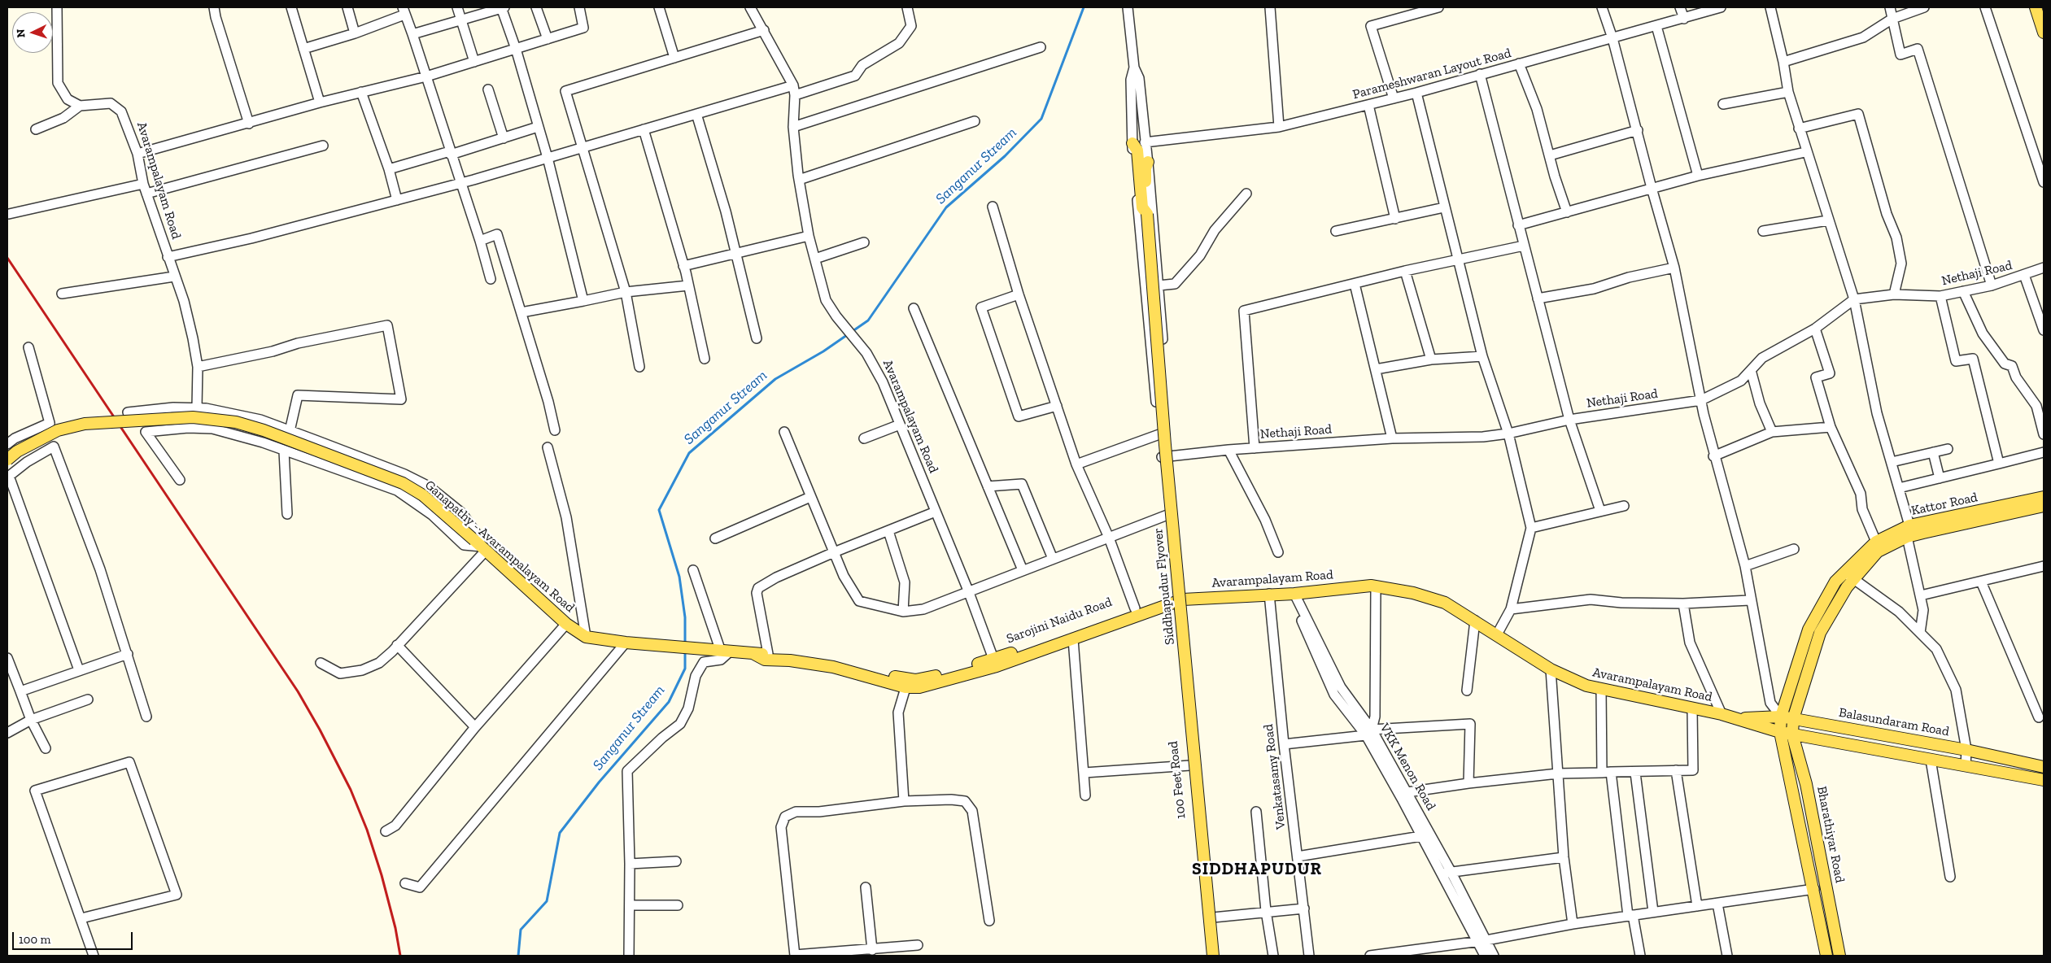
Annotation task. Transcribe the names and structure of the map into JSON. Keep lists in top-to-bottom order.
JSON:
{
  "streets": {
    "main road": [
      "Avarampalayam Road",
      "Kattor Road",
      "Ganapathy - Avarampalayam Road",
      "Siddhapudur Flyover",
      "Sarojini Naidu Road",
      "Balasundaram Road",
      "100 Feet Road",
      "Bharathiyar Road"
    ],
    "street": [
      "Parameshwaran Layout Road",
      "Nethaji Road",
      "VKK Menon Road",
      "Venkatasamy Road"
    ]
  },
  "crossings": [
    ["Avarampalayam Road", "Kattor Road"],
    ["Avarampalayam Road", "Sarojini Naidu Road"],
    ["Avarampalayam Road", "Balasundaram Road"],
    ["Avarampalayam Road", "VKK Menon Road"],
    ["Avarampalayam Road", "Venkatasamy Road"],
    ["Avarampalayam Road", "100 Feet Road"],
    ["Avarampalayam Road", "Bharathiyar Road"],
    ["Kattor Road", "Balasundaram Road"],
    ["Kattor Road", "Bharathiyar Road"],
    ["Sarojini Naidu Road", "100 Feet Road"],
    ["Balasundaram Road", "Bharathiyar Road"]
  ],
  "districts": ["SIDDHAPUDUR"],
  "water": ["Sanganur Stream"],
  "scale_bar": "100 m",
  "north": "left"
}
